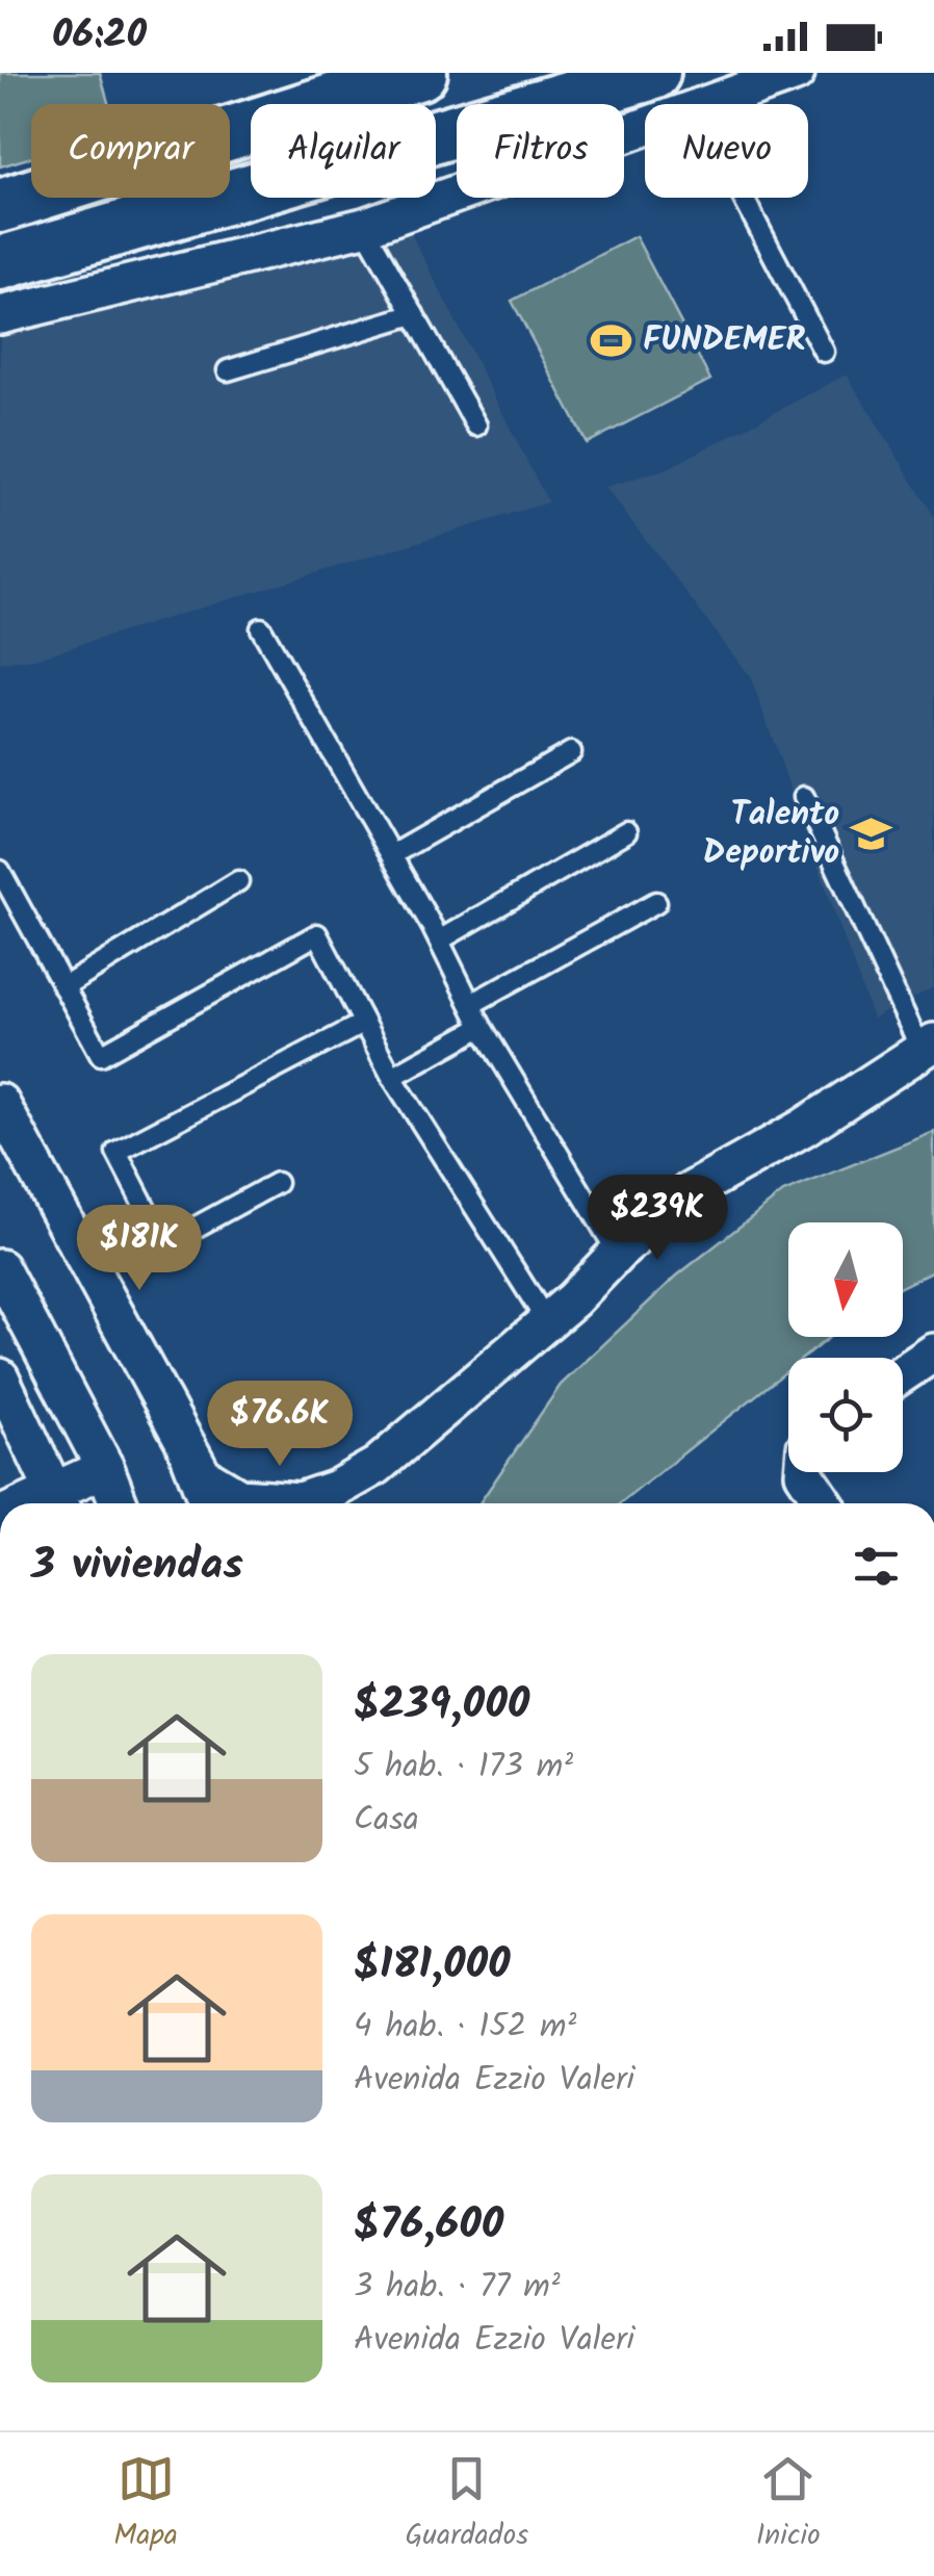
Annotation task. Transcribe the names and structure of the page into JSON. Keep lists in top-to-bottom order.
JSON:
{
  "places": {
    "sports": ["FUNDEMER"],
    "school or university": ["Talento Deportivo"]
  },
  "north": "bottom",
  "page": {
    "status": "06:20",
    "chip": [
      "Comprar",
      "Alquilar",
      "Filtros",
      "Nuevo"
    ],
    "price": ["$239K", "$181K", "$76.6K"],
    "heading": "3 viviendas",
    "list": [
      {
        "name": "$239,000",
        "note": "5 hab. · 173 m² · Casa"
      },
      {
        "name": "$181,000",
        "note": "4 hab. · 152 m² · Avenida Ezzio Valeri"
      },
      {
        "name": "$76,600",
        "note": "3 hab. · 77 m² · Avenida Ezzio Valeri"
      }
    ],
    "tabs": ["Mapa", "Guardados", "Inicio"]
  }
}
